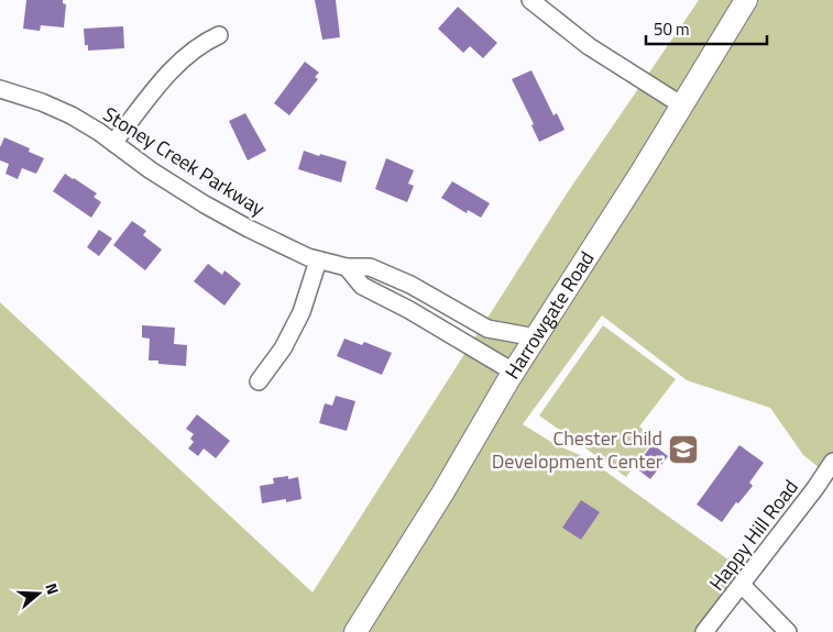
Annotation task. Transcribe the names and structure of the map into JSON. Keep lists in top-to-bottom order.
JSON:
{
  "streets": {
    "main road": ["Harrowgate Road"],
    "street": ["Stoney Creek Parkway", "Happy Hill Road"]
  },
  "crossings": [
    ["Stoney Creek Parkway", "Harrowgate Road"]
  ],
  "places": {
    "school or university": ["Chester Child Development Center"]
  },
  "scale_bar": "50 m",
  "north": "right"
}
